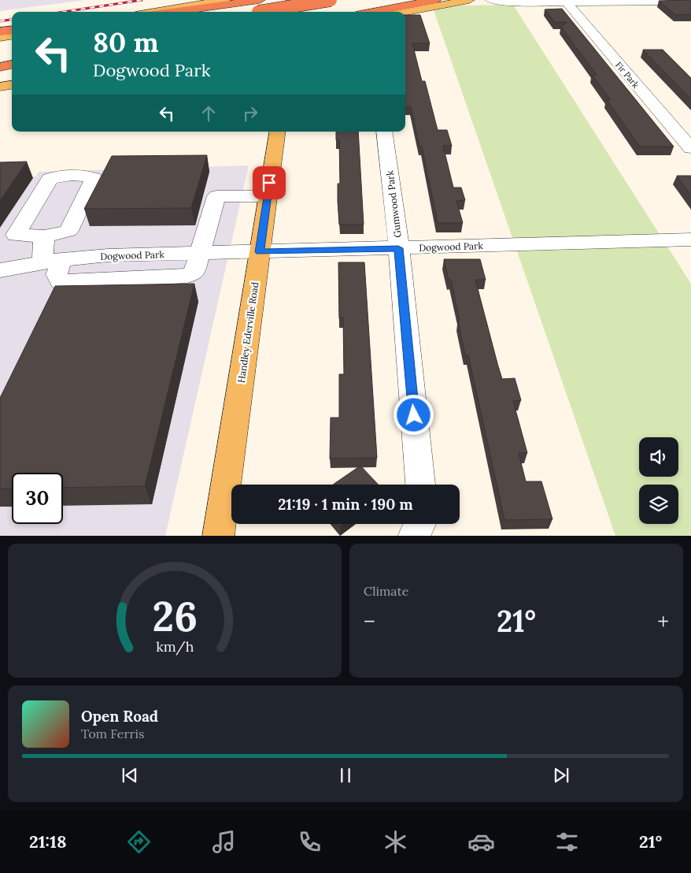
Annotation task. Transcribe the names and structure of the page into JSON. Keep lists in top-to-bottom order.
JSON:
{
  "streets": {
    "main road": ["Handley Ederville Road"],
    "street": ["Fir Park", "Gumwood Park", "Dogwood Park"]
  },
  "crossings": [
    ["Gumwood Park", "Dogwood Park"],
    ["Dogwood Park", "Handley Ederville Road"]
  ],
  "page": {
    "turn": ["80 m", "Dogwood Park"],
    "limit": "30",
    "trip": "21:19 · 1 min · 190 m",
    "tile": "Climate",
    "heat": ["−", "21°", "+"],
    "song": ["Open Road", "Tom Ferris"],
    "tabs": ["21:18", "21°"],
    "gauge": ["26", "km/h"]
  }
}
